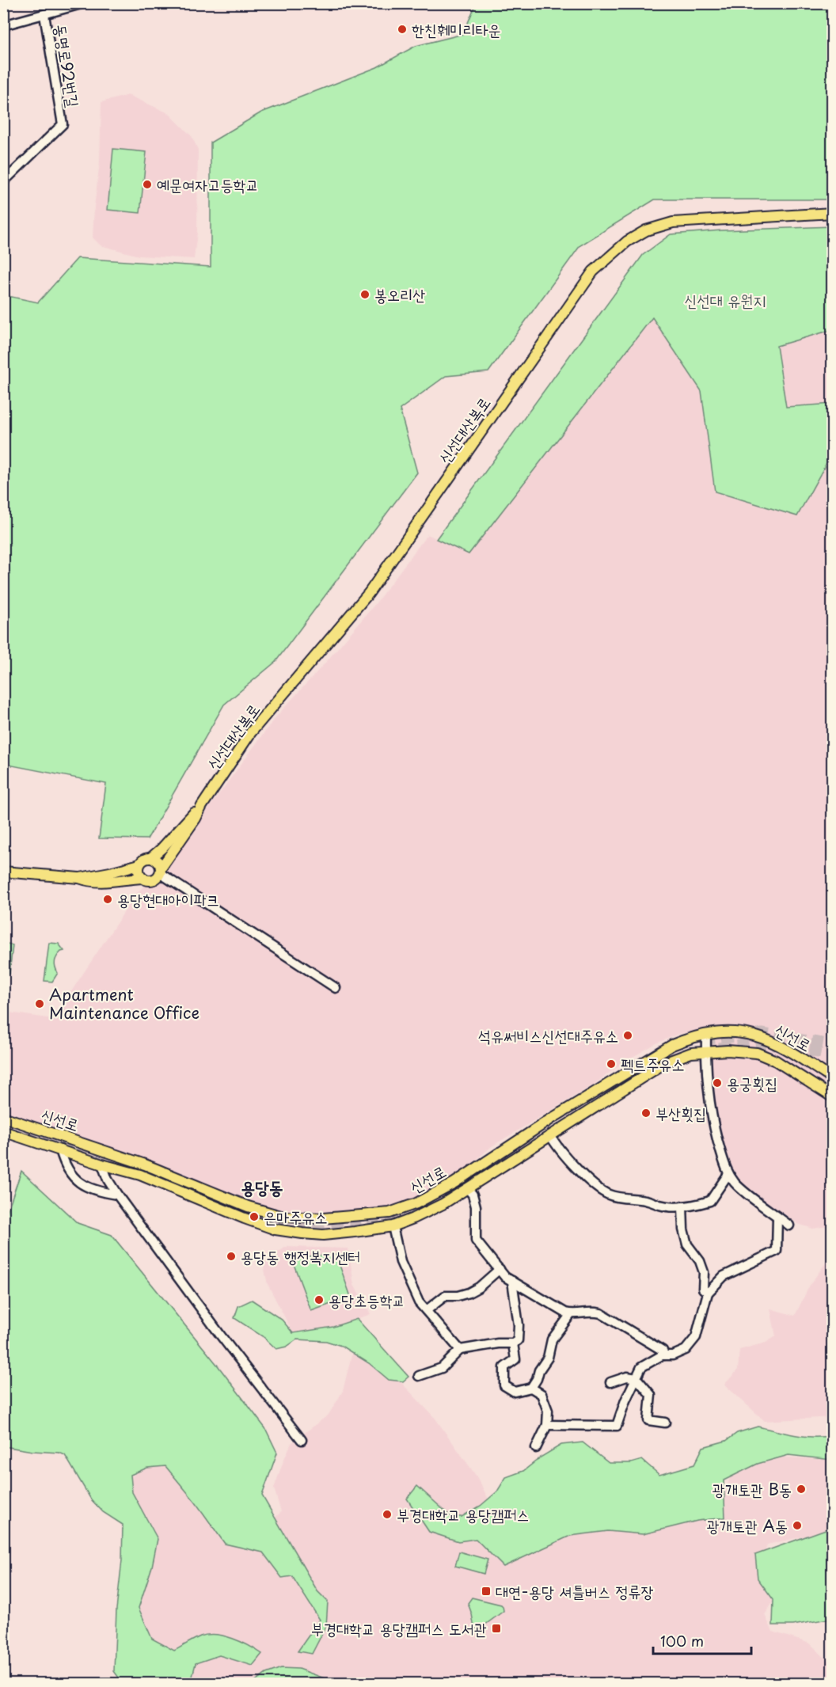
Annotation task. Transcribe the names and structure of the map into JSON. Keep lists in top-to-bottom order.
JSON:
{
  "streets": {
    "main road": ["신선대산복로", "신선로"],
    "street": ["동명로92번길"]
  },
  "districts": ["용당동"],
  "parks": ["신선대 유원지"],
  "places": {
    "other": [
      "한친훼미리타운",
      "예문여자고등학교",
      "봉오리산",
      "용당현대아이파크",
      "Apartment Maintenance Office",
      "석유써비스신선대주유소",
      "펙트주유소",
      "용궁횟집",
      "부산횟집",
      "은마주유소",
      "용당동 행정복지센터",
      "용당초등학교",
      "광개토관 B동",
      "부경대학교 용당캠퍼스",
      "광개토관 A동"
    ],
    "transit": ["대연-용당 셔틀버스 정류장", "부경대학교 용당캠퍼스 도서관"]
  },
  "scale_bar": "100 m"
}
